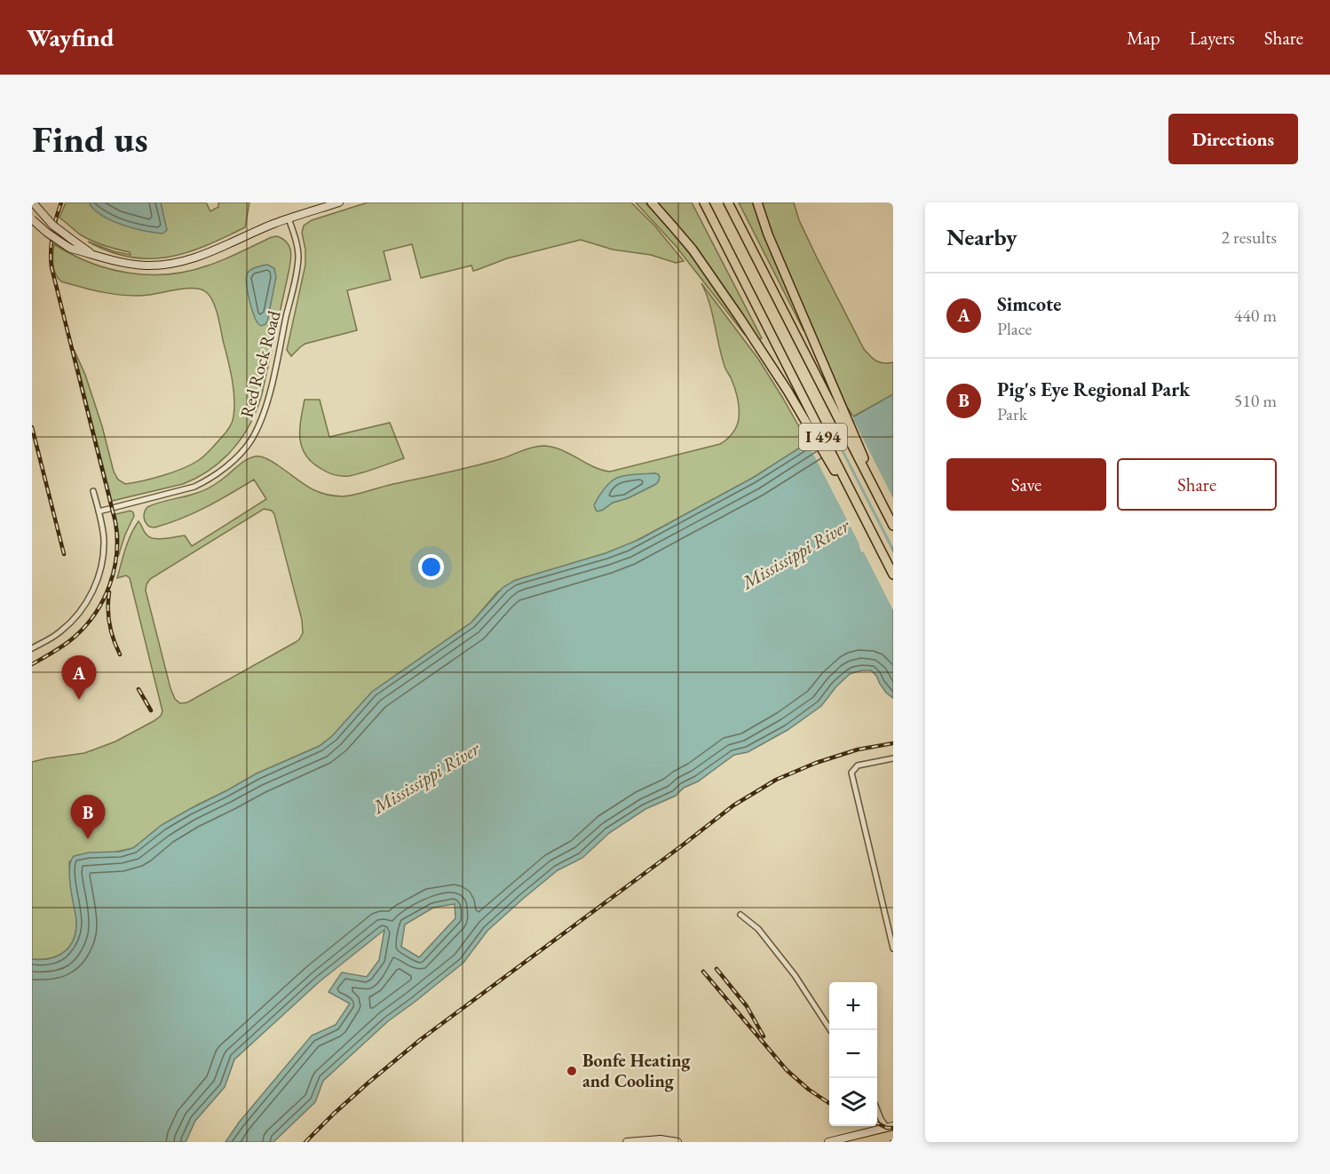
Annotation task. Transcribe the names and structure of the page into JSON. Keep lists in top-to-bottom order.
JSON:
{
  "streets": {
    "highway": ["I 494"],
    "street": ["Red Rock Road"]
  },
  "water": ["Mississippi River"],
  "places": ["Bonfe Heating and Cooling"],
  "page": {
    "header": "Wayfind",
    "nav": ["Map", "Layers", "Share"],
    "buttons": [
      "Directions",
      ["Save", "Share"]
    ],
    "title": "Find us",
    "heading": ["Nearby", "2 results"],
    "list": [
      {
        "mark": "A",
        "name": "Simcote",
        "note": "Place",
        "value": "440 m"
      },
      {
        "mark": "B",
        "name": "Pig's Eye Regional Park",
        "note": "Park",
        "value": "510 m"
      }
    ],
    "pins": ["A", "B"],
    "map_buttons": ["+", "−"]
  }
}
